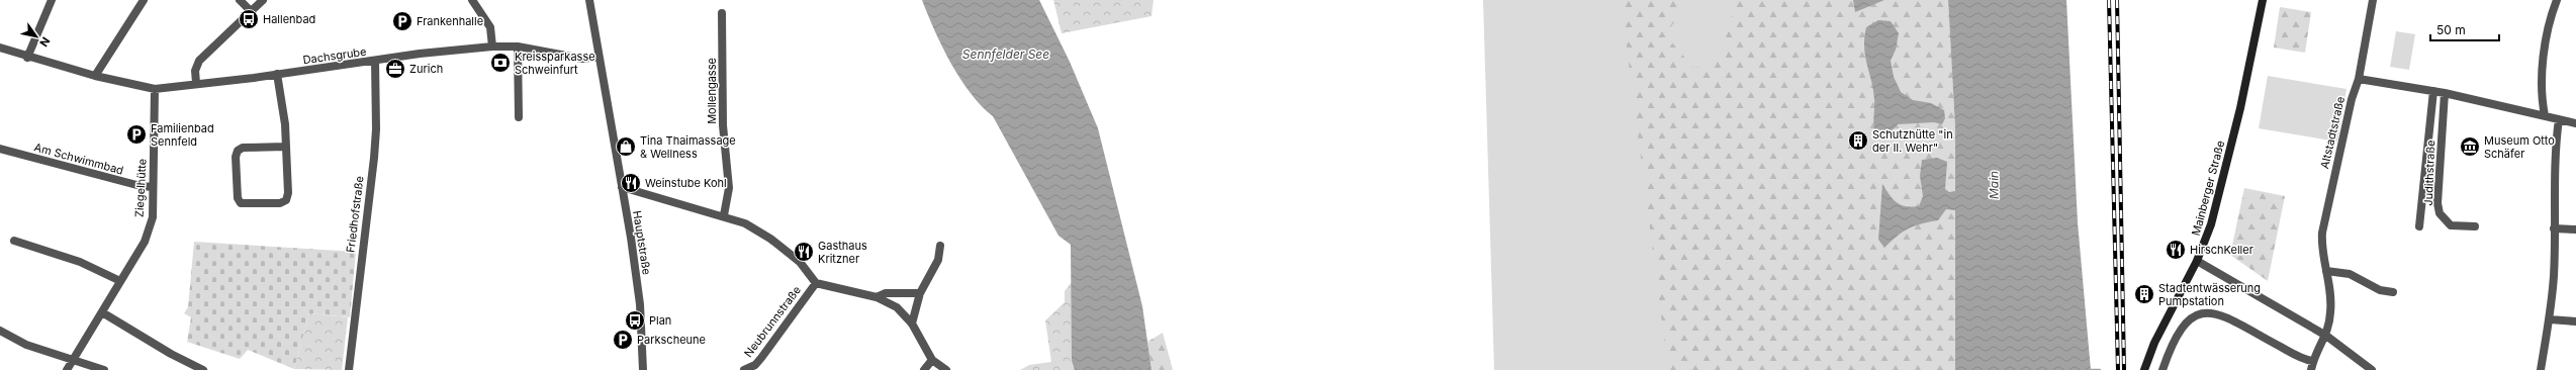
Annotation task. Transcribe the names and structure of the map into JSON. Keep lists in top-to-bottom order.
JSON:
{
  "streets": {
    "main road": ["Mainberger Straße"],
    "street": [
      "Dachsgrube",
      "Mollengasse",
      "Altstadtstraße",
      "Am Schwimmbad",
      "Judithstraße",
      "Ziegelhütte",
      "Friedhofstraße",
      "Hauptstraße",
      "Neubrunnstraße"
    ]
  },
  "crossings": [
    ["Dachsgrube", "Ziegelhütte"],
    ["Dachsgrube", "Friedhofstraße"],
    ["Dachsgrube", "Hauptstraße"],
    ["Am Schwimmbad", "Ziegelhütte"]
  ],
  "water": ["Sennfelder See", "Main"],
  "places": {
    "bus stop": ["Hallenbad", "Plan"],
    "parking": ["Frankenhalle", "Familienbad Sennfeld", "Parkscheune"],
    "bank": ["Kreissparkasse Schweinfurt"],
    "office": ["Zurich"],
    "building": ["Schutzhütte \"in der II. Wehr\"", "Stadtentwässerung Pumpstation"],
    "shop": ["Tina Thaimassage & Wellness"],
    "museum": ["Museum Otto Schäfer"],
    "restaurant": ["Weinstube Kohl", "HirschKeller", "Gasthaus Kritzner"]
  },
  "scale_bar": "50 m",
  "north": "bottom right"
}
